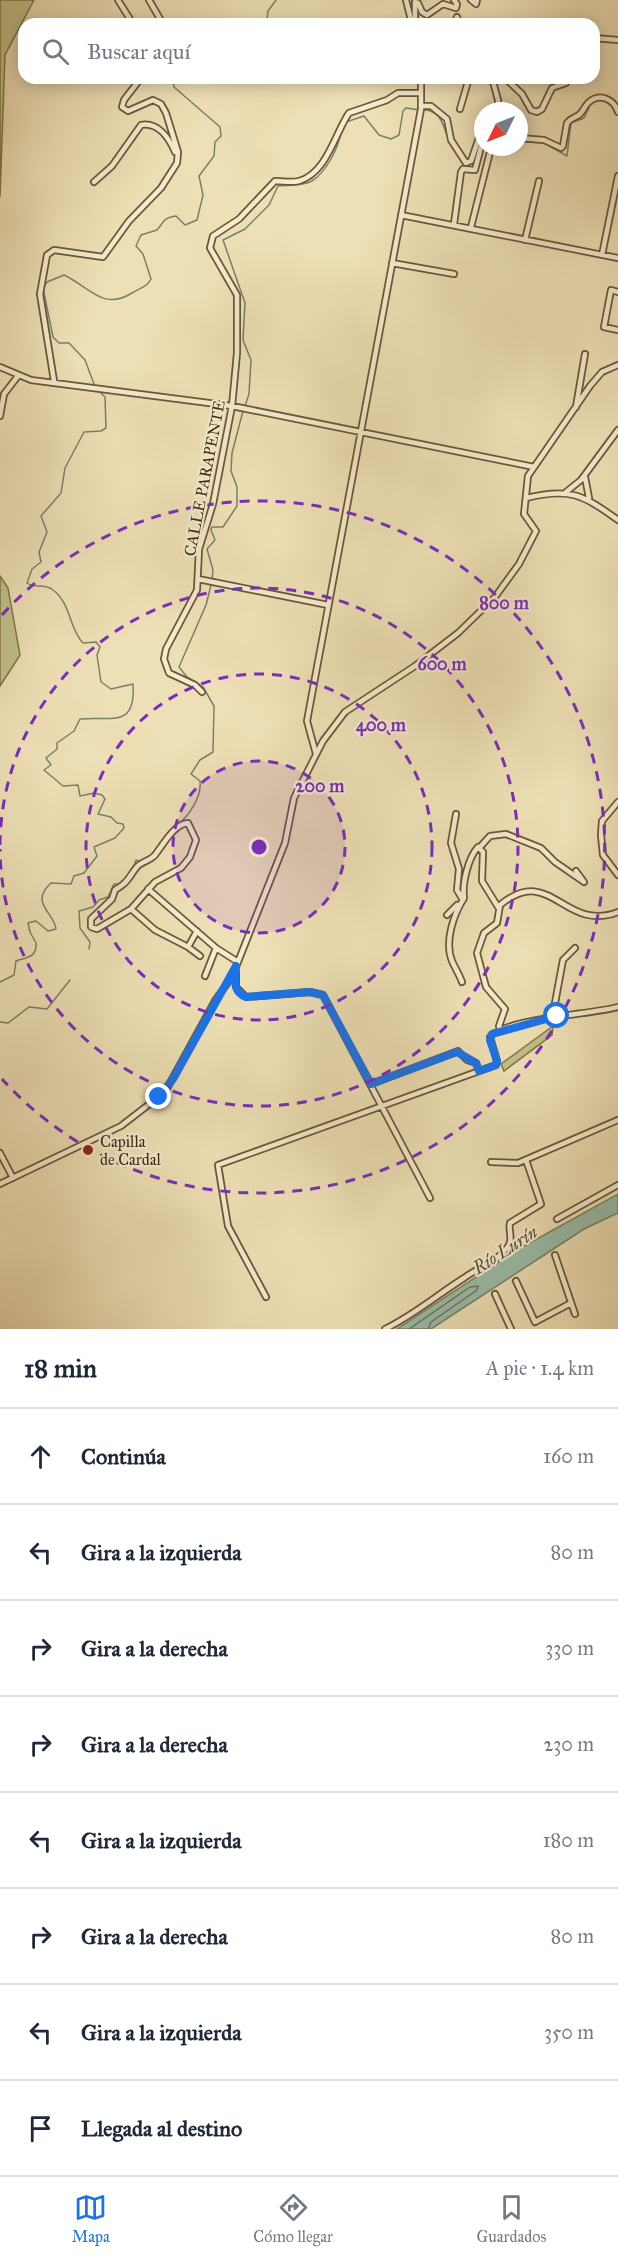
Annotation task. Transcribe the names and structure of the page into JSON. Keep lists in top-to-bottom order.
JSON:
{
  "streets": {
    "street": ["CALLE PARAPENTE"]
  },
  "water": ["Río Lurín"],
  "places": ["Capilla de Cardal"],
  "north": "bottom left",
  "page": {
    "search": "Buscar aquí",
    "heading": ["18 min", "A pie · 1.4 km"],
    "list": [
      ["Continúa", "160 m"],
      ["Gira a la izquierda", "80 m"],
      ["Gira a la derecha", "330 m"],
      ["Gira a la derecha", "230 m"],
      ["Gira a la izquierda", "180 m"],
      ["Gira a la derecha", "80 m"],
      ["Gira a la izquierda", "350 m"],
      "Llegada al destino"
    ],
    "nav": ["Mapa", "Cómo llegar", "Guardados"]
  },
  "rings": [
    "800 m",
    "600 m",
    "400 m",
    "200 m"
  ]
}
